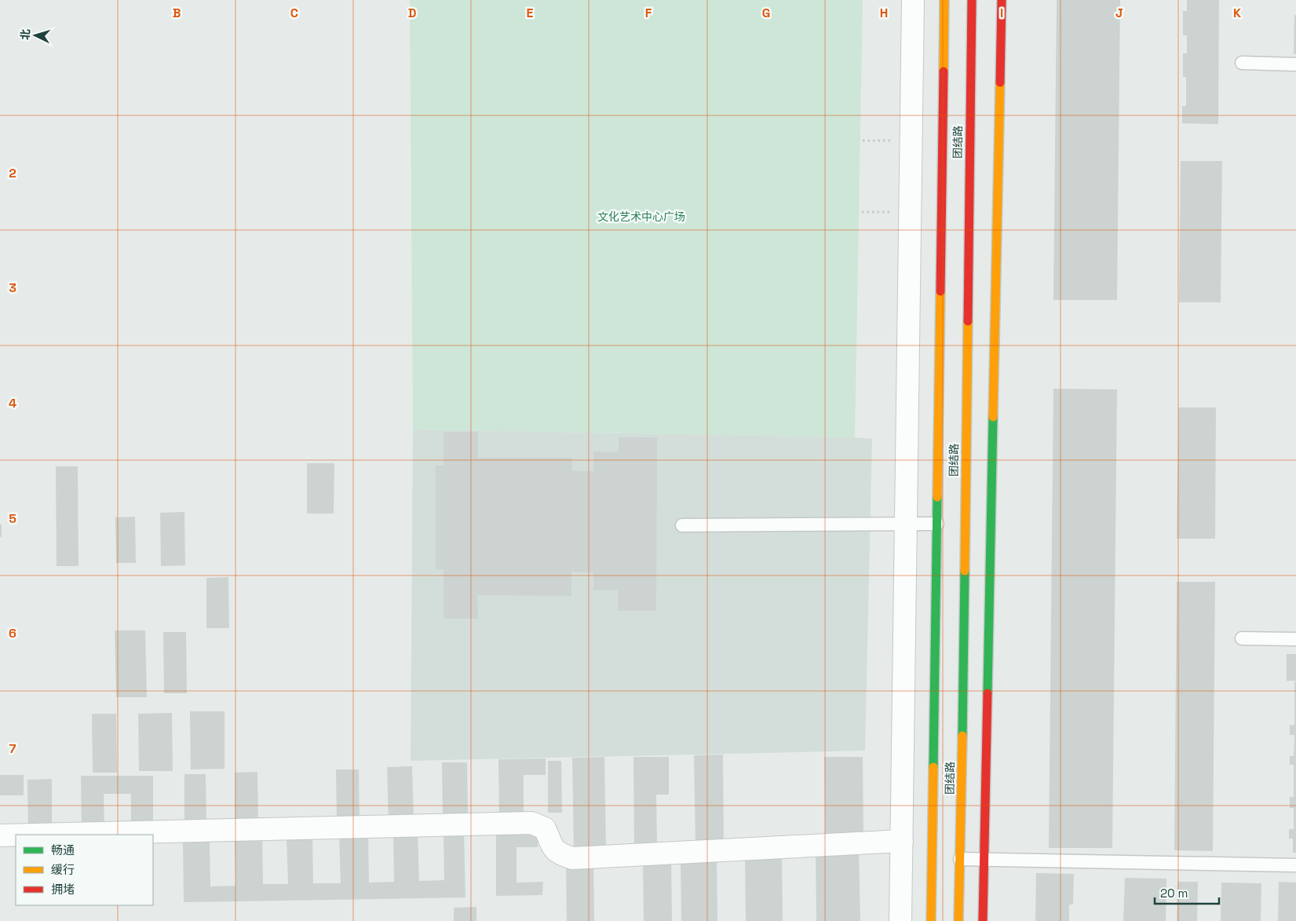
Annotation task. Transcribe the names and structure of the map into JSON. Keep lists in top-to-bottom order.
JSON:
{
  "streets": {
    "main road": ["团结路"]
  },
  "parks": ["文化艺术中心广场"],
  "legend": ["畅通", "缓行", "拥堵"],
  "scale_bar": "20 m",
  "north": "left",
  "grid": {
    "columns": [
      "B",
      "C",
      "D",
      "E",
      "F",
      "G",
      "H",
      "I",
      "J",
      "K"
    ],
    "rows": [
      "2",
      "3",
      "4",
      "5",
      "6",
      "7"
    ]
  }
}
